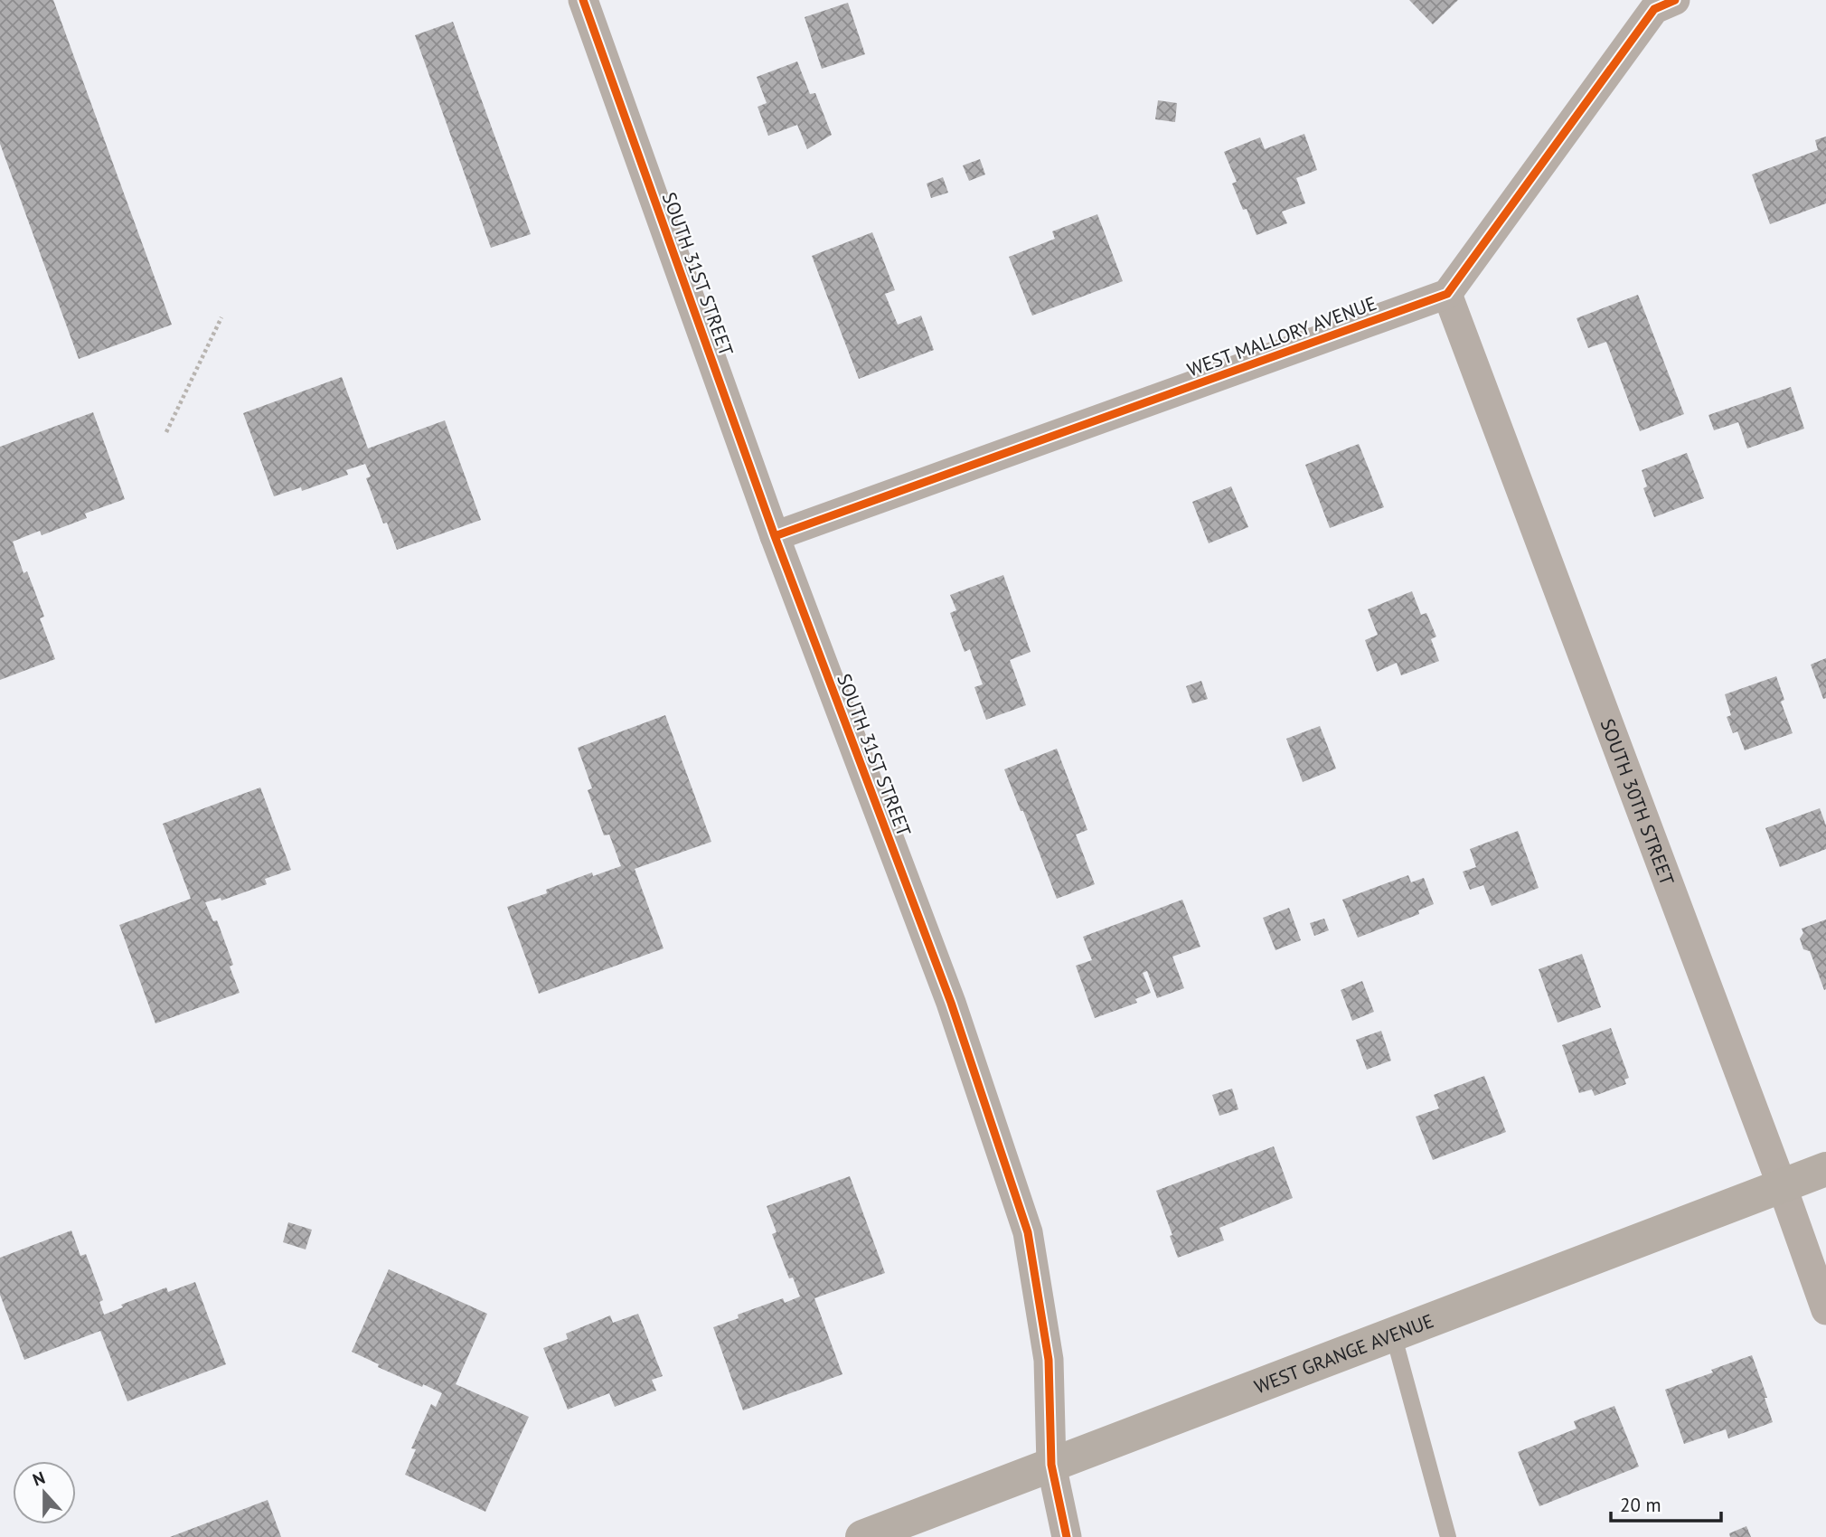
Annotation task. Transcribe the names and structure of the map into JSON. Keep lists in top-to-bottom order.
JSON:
{
  "streets": {
    "street": [
      "SOUTH 31ST STREET",
      "WEST MALLORY AVENUE",
      "SOUTH 30TH STREET",
      "WEST GRANGE AVENUE"
    ]
  },
  "crossings": [
    ["SOUTH 31ST STREET", "WEST MALLORY AVENUE"],
    ["SOUTH 31ST STREET", "WEST GRANGE AVENUE"],
    ["WEST MALLORY AVENUE", "SOUTH 30TH STREET"],
    ["SOUTH 30TH STREET", "WEST GRANGE AVENUE"]
  ],
  "scale_bar": "20 m",
  "north": "top"
}
